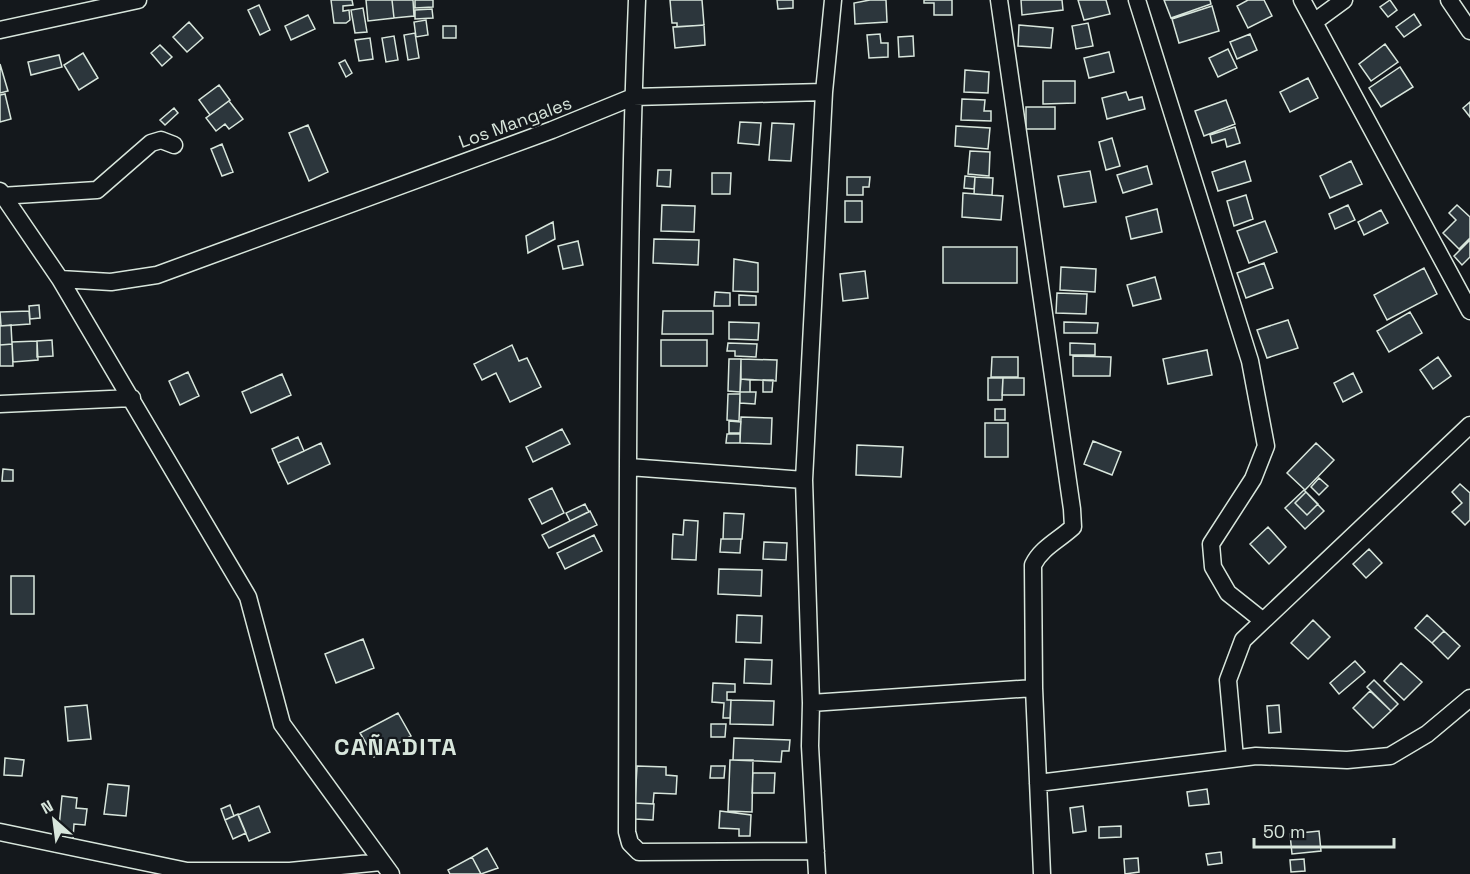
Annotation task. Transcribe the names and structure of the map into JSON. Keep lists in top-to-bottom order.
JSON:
{
  "streets": {
    "street": ["Los Mangales"]
  },
  "districts": ["CAÑADITA"],
  "scale_bar": "50 m",
  "north": "top left"
}
